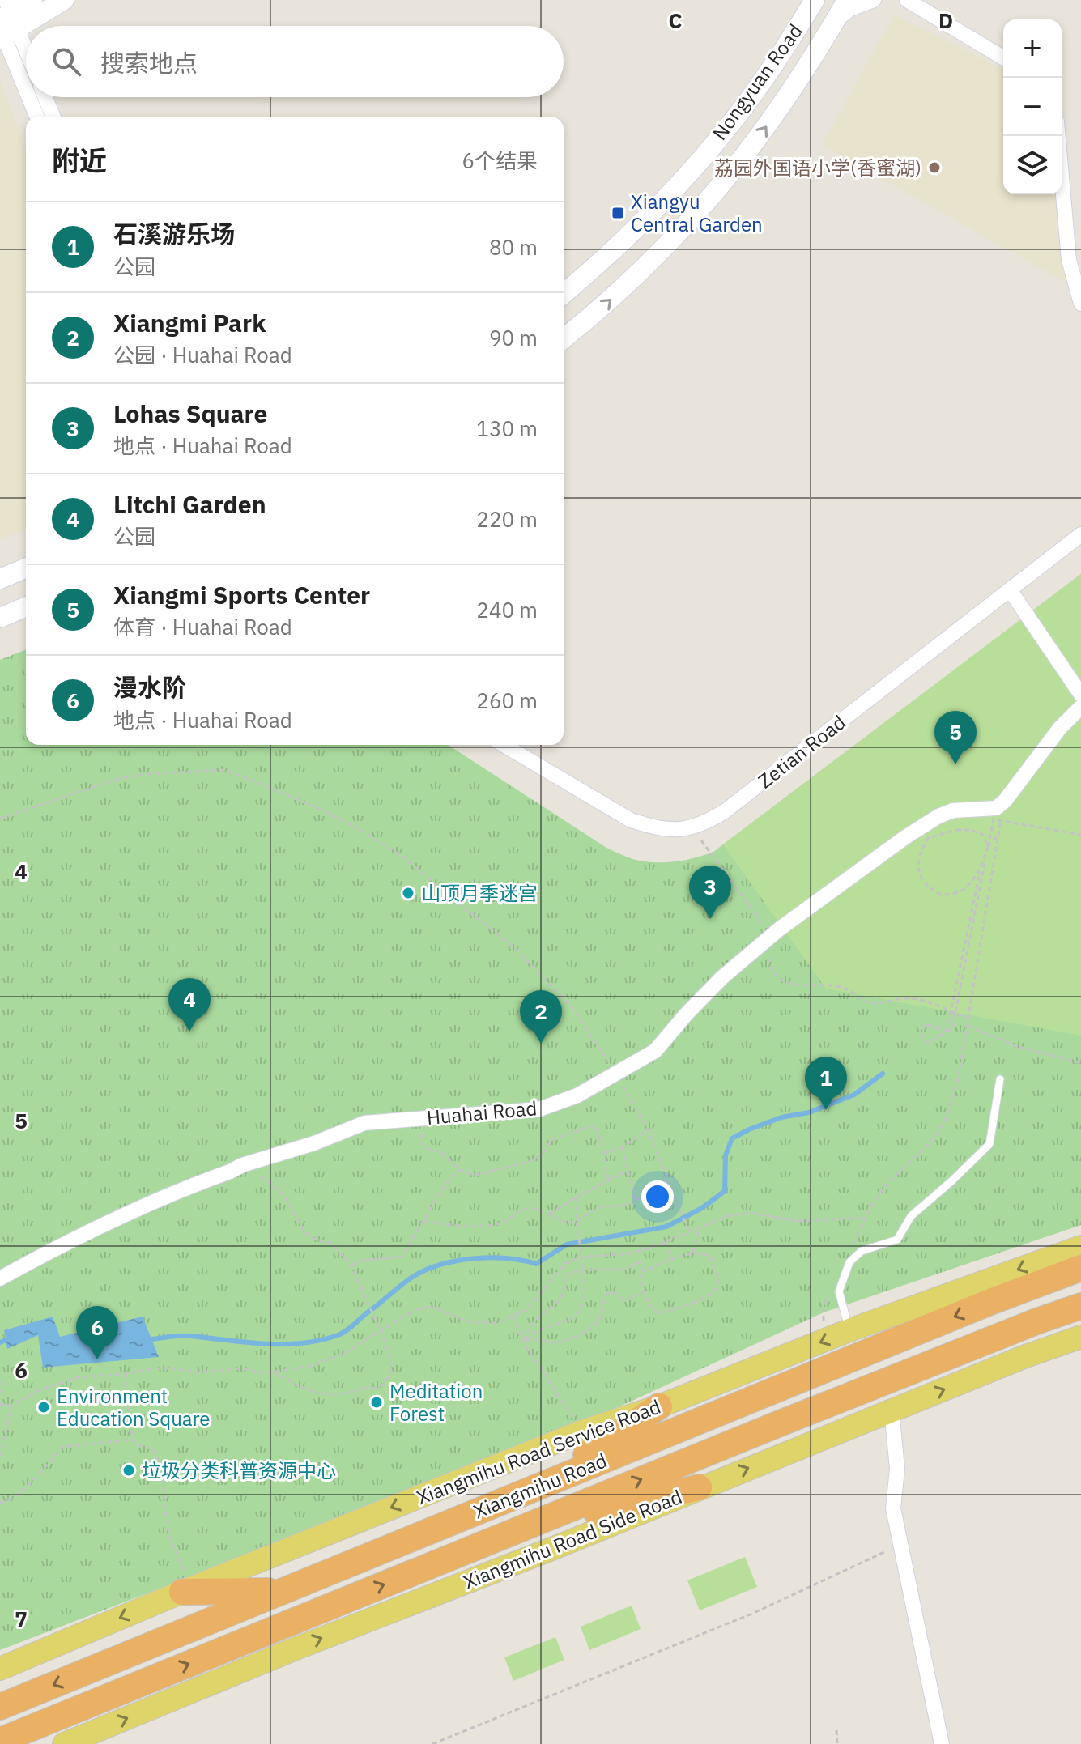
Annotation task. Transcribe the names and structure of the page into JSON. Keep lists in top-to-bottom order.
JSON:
{
  "streets": {
    "highway": ["Xiangmihu Road"],
    "main road": ["Nongyuan Road", "Xiangmihu Road Service Road", "Xiangmihu Road Side Road"],
    "street": ["Zetian Road", "Huahai Road"]
  },
  "one_way": ["Xiangmihu Road Service Road", "Xiangmihu Road Side Road"],
  "places": {
    "other": [
      "荔园外国语小学(香蜜湖)",
      "山顶月季迷宫",
      "Meditation Forest",
      "Environment Education Square",
      "垃圾分类科普资源中心"
    ],
    "transit": ["Xiangyu Central Garden"]
  },
  "page": {
    "map_buttons": ["+", "−"],
    "search": "搜索地点",
    "heading": ["附近", "6个结果"],
    "list": [
      {
        "mark": "1",
        "name": "石溪游乐场",
        "note": "公园",
        "value": "80 m"
      },
      {
        "mark": "2",
        "name": "Xiangmi Park",
        "note": "公园 · Huahai Road",
        "value": "90 m"
      },
      {
        "mark": "3",
        "name": "Lohas Square",
        "note": "地点 · Huahai Road",
        "value": "130 m"
      },
      {
        "mark": "4",
        "name": "Litchi Garden",
        "note": "公园",
        "value": "220 m"
      },
      {
        "mark": "5",
        "name": "Xiangmi Sports Center",
        "note": "体育 · Huahai Road",
        "value": "240 m"
      },
      {
        "mark": "6",
        "name": "漫水阶",
        "note": "地点 · Huahai Road",
        "value": "260 m"
      }
    ],
    "pins": [
      "5",
      "3",
      "4",
      "2",
      "1",
      "6"
    ]
  },
  "grid": {
    "columns": ["C", "D"],
    "rows": [
      "4",
      "5",
      "6",
      "7"
    ]
  }
}
